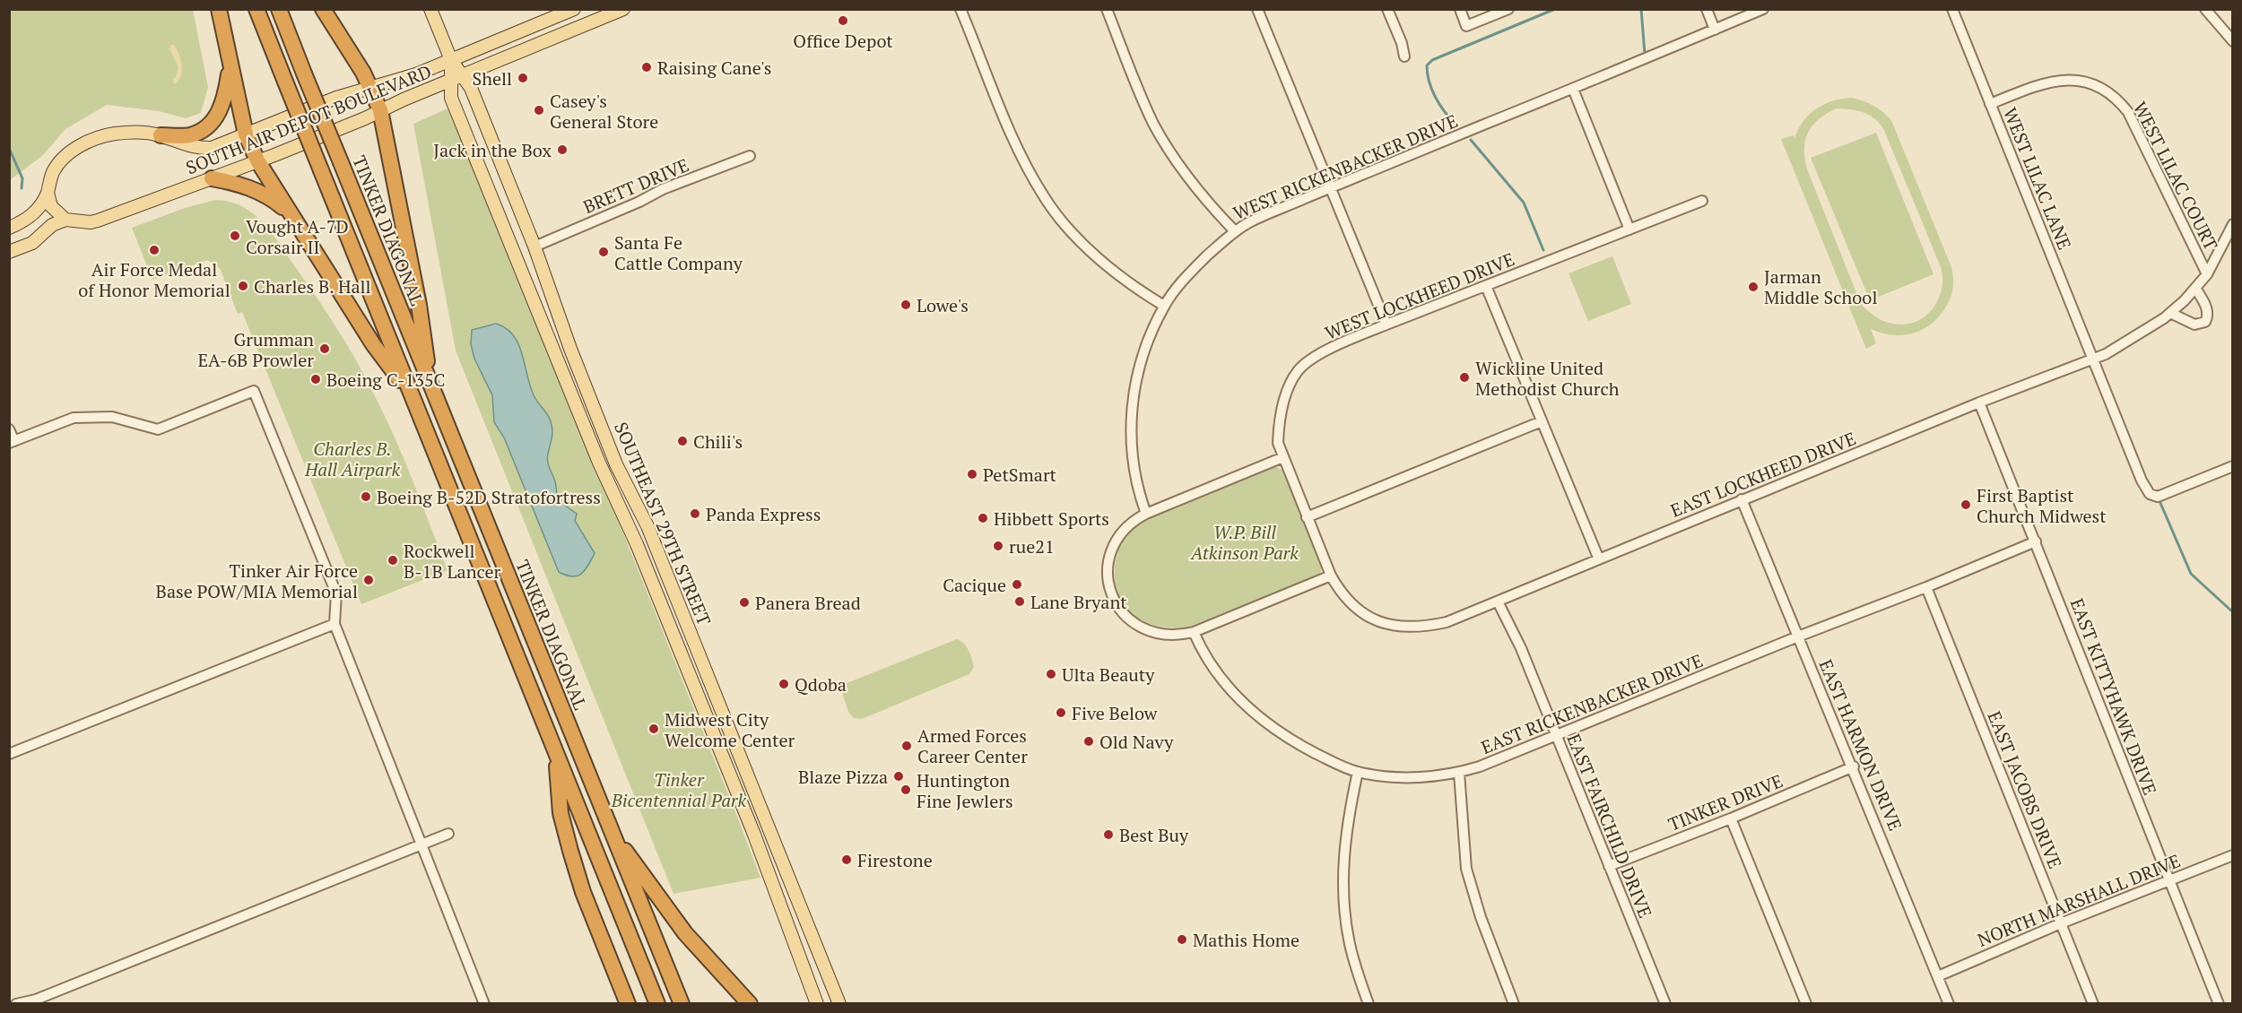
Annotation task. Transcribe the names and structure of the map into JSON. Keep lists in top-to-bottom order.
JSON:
{
  "streets": {
    "highway": ["TINKER DIAGONAL"],
    "main road": ["SOUTH AIR DEPOT BOULEVARD", "SOUTHEAST 29TH STREET"],
    "street": [
      "WEST RICKENBACKER DRIVE",
      "WEST LILAC COURT",
      "WEST LILAC LANE",
      "BRETT DRIVE",
      "WEST LOCKHEED DRIVE",
      "EAST LOCKHEED DRIVE",
      "EAST KITTYHAWK DRIVE",
      "EAST RICKENBACKER DRIVE",
      "EAST HARMON DRIVE",
      "EAST JACOBS DRIVE",
      "TINKER DRIVE",
      "EAST FAIRCHILD DRIVE",
      "NORTH MARSHALL DRIVE"
    ]
  },
  "crossings": [
    ["SOUTH AIR DEPOT BOULEVARD", "SOUTHEAST 29TH STREET"],
    ["WEST LILAC COURT", "WEST LILAC LANE"],
    ["WEST LILAC COURT", "EAST LOCKHEED DRIVE"],
    ["WEST LILAC LANE", "EAST LOCKHEED DRIVE"],
    ["BRETT DRIVE", "SOUTHEAST 29TH STREET"],
    ["WEST LOCKHEED DRIVE", "EAST LOCKHEED DRIVE"],
    ["EAST LOCKHEED DRIVE", "EAST KITTYHAWK DRIVE"],
    ["EAST LOCKHEED DRIVE", "EAST HARMON DRIVE"],
    ["EAST LOCKHEED DRIVE", "EAST FAIRCHILD DRIVE"],
    ["EAST KITTYHAWK DRIVE", "EAST RICKENBACKER DRIVE"],
    ["EAST KITTYHAWK DRIVE", "NORTH MARSHALL DRIVE"],
    ["EAST RICKENBACKER DRIVE", "EAST HARMON DRIVE"],
    ["EAST RICKENBACKER DRIVE", "EAST JACOBS DRIVE"],
    ["EAST RICKENBACKER DRIVE", "EAST FAIRCHILD DRIVE"],
    ["EAST HARMON DRIVE", "TINKER DRIVE"],
    ["EAST HARMON DRIVE", "NORTH MARSHALL DRIVE"],
    ["EAST JACOBS DRIVE", "NORTH MARSHALL DRIVE"],
    ["TINKER DRIVE", "EAST FAIRCHILD DRIVE"]
  ],
  "parks": ["Charles B. Hall Airpark", "W.P. Bill Atkinson Park", "Tinker Bicentennial Park"],
  "places": [
    "Office Depot",
    "Raising Cane's",
    "Shell",
    "Casey's General Store",
    "Jack in the Box",
    "Vought A-7D Corsair II",
    "Air Force Medal of Honor Memorial",
    "Santa Fe Cattle Company",
    "Charles B. Hall",
    "Jarman Middle School",
    "Lowe's",
    "Grumman EA-6B Prowler",
    "Wickline United Methodist Church",
    "Boeing C-135C",
    "Chili's",
    "PetSmart",
    "Boeing B-52D Stratofortress",
    "First Baptist Church Midwest",
    "Panda Express",
    "Hibbett Sports",
    "rue21",
    "Rockwell B-1B Lancer",
    "Tinker Air Force Base POW/MIA Memorial",
    "Cacique",
    "Lane Bryant",
    "Panera Bread",
    "Ulta Beauty",
    "Qdoba",
    "Five Below",
    "Midwest City Welcome Center",
    "Old Navy",
    "Armed Forces Career Center",
    "Blaze Pizza",
    "Huntington Fine Jewlers",
    "Best Buy",
    "Firestone",
    "Mathis Home"
  ]
}
